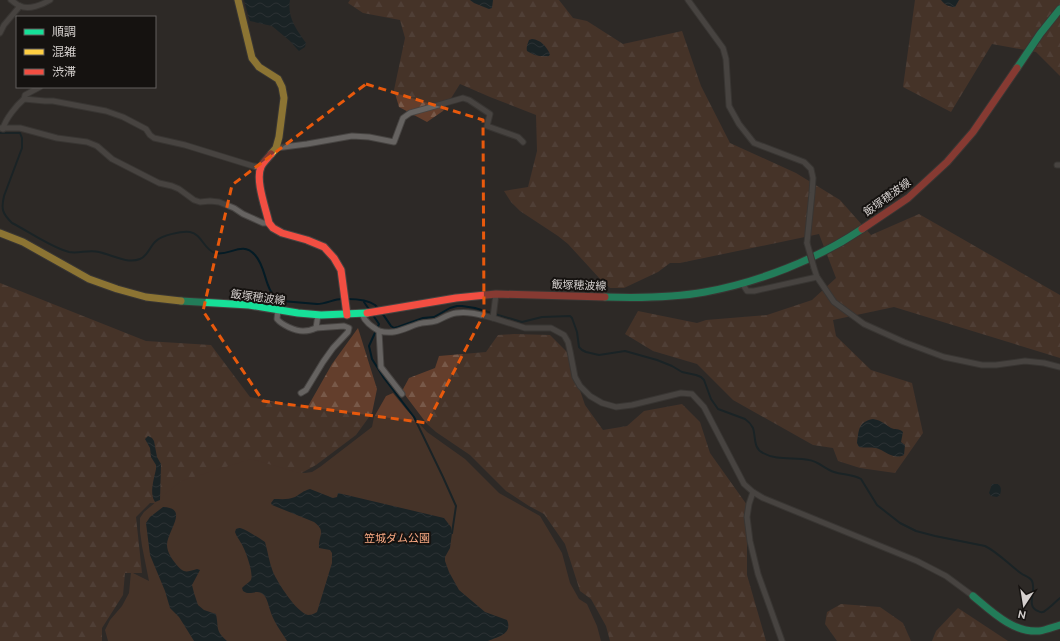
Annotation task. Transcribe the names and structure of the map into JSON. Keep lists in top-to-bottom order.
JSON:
{
  "streets": {
    "main road": ["飯塚穂波線"]
  },
  "parks": ["笠城ダム公園"],
  "legend": ["順調", "混雑", "渋滞"],
  "north": "bottom"
}
